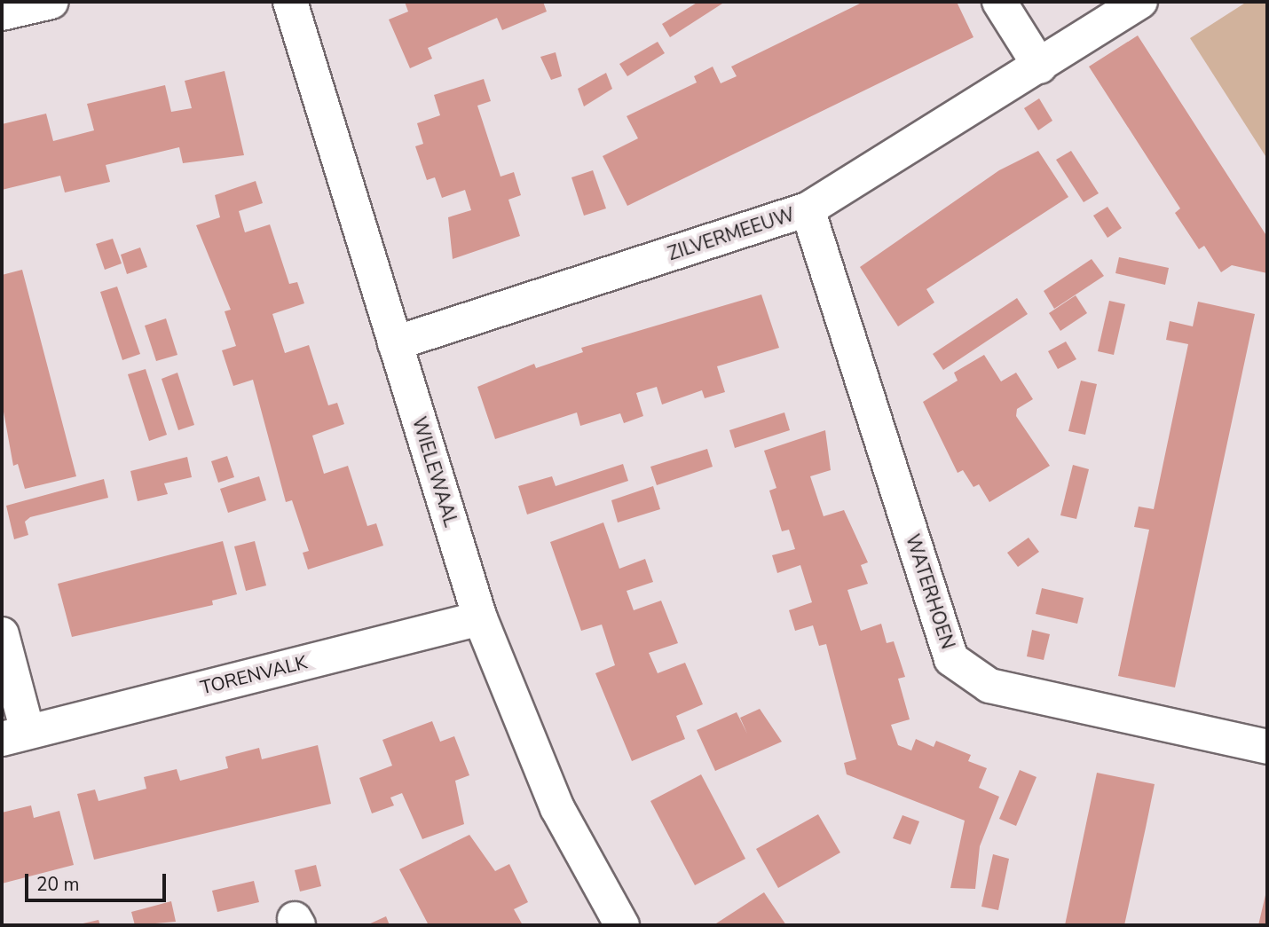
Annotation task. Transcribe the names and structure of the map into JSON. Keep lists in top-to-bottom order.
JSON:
{
  "streets": {
    "street": [
      "ZILVERMEEUW",
      "WIELEWAAL",
      "WATERHOEN",
      "TORENVALK"
    ]
  },
  "crossings": [
    ["ZILVERMEEUW", "WIELEWAAL"],
    ["ZILVERMEEUW", "WATERHOEN"],
    ["WIELEWAAL", "TORENVALK"]
  ],
  "scale_bar": "20 m"
}
